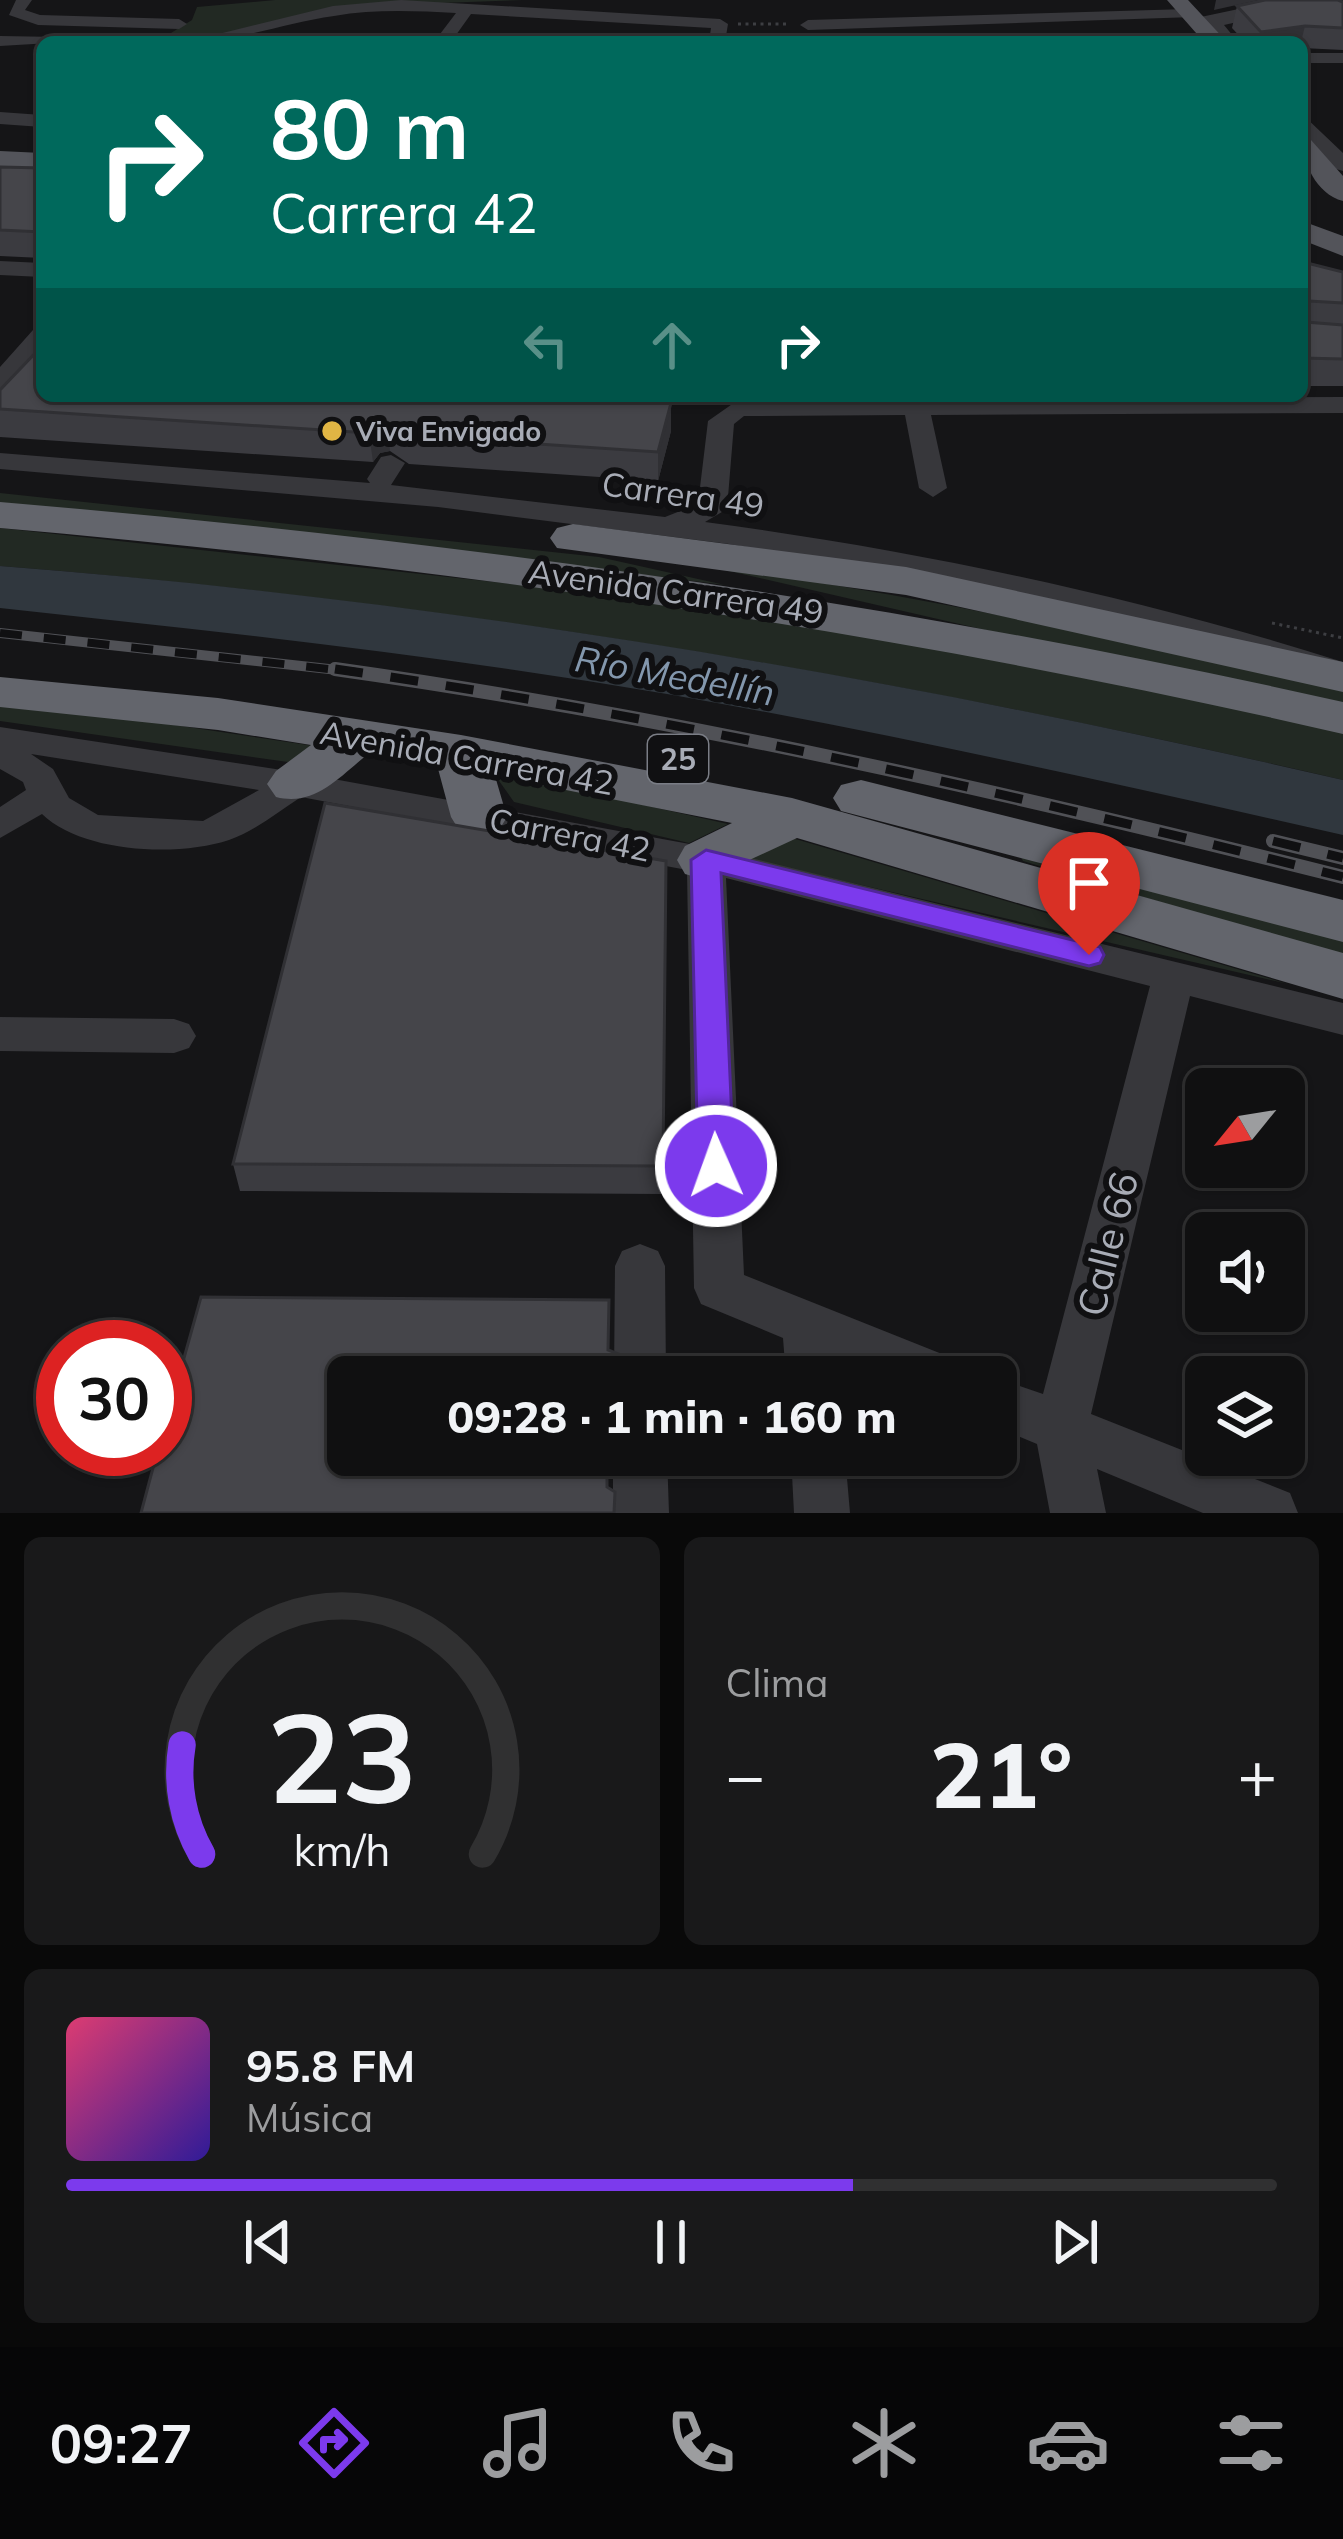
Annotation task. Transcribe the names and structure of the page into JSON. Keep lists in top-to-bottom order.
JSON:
{
  "streets": {
    "highway": ["Avenida Carrera 49", "Avenida Carrera 42", "25"],
    "street": ["Carrera 49", "Carrera 42", "Calle 66"]
  },
  "crossings": [
    ["Carrera 49", "Avenida Carrera 49"],
    ["Carrera 42", "Calle 66"]
  ],
  "water": ["Río Medellín"],
  "places": ["Viva Envigado"],
  "north": "bottom left",
  "page": {
    "turn": ["80 m", "Carrera 42"],
    "limit": "30",
    "trip": "09:28 · 1 min · 160 m",
    "tile": "Clima",
    "heat": ["−", "21°", "+"],
    "song": ["95.8 FM", "Música"],
    "tabs": "09:27",
    "gauge": ["23", "km/h"]
  }
}
